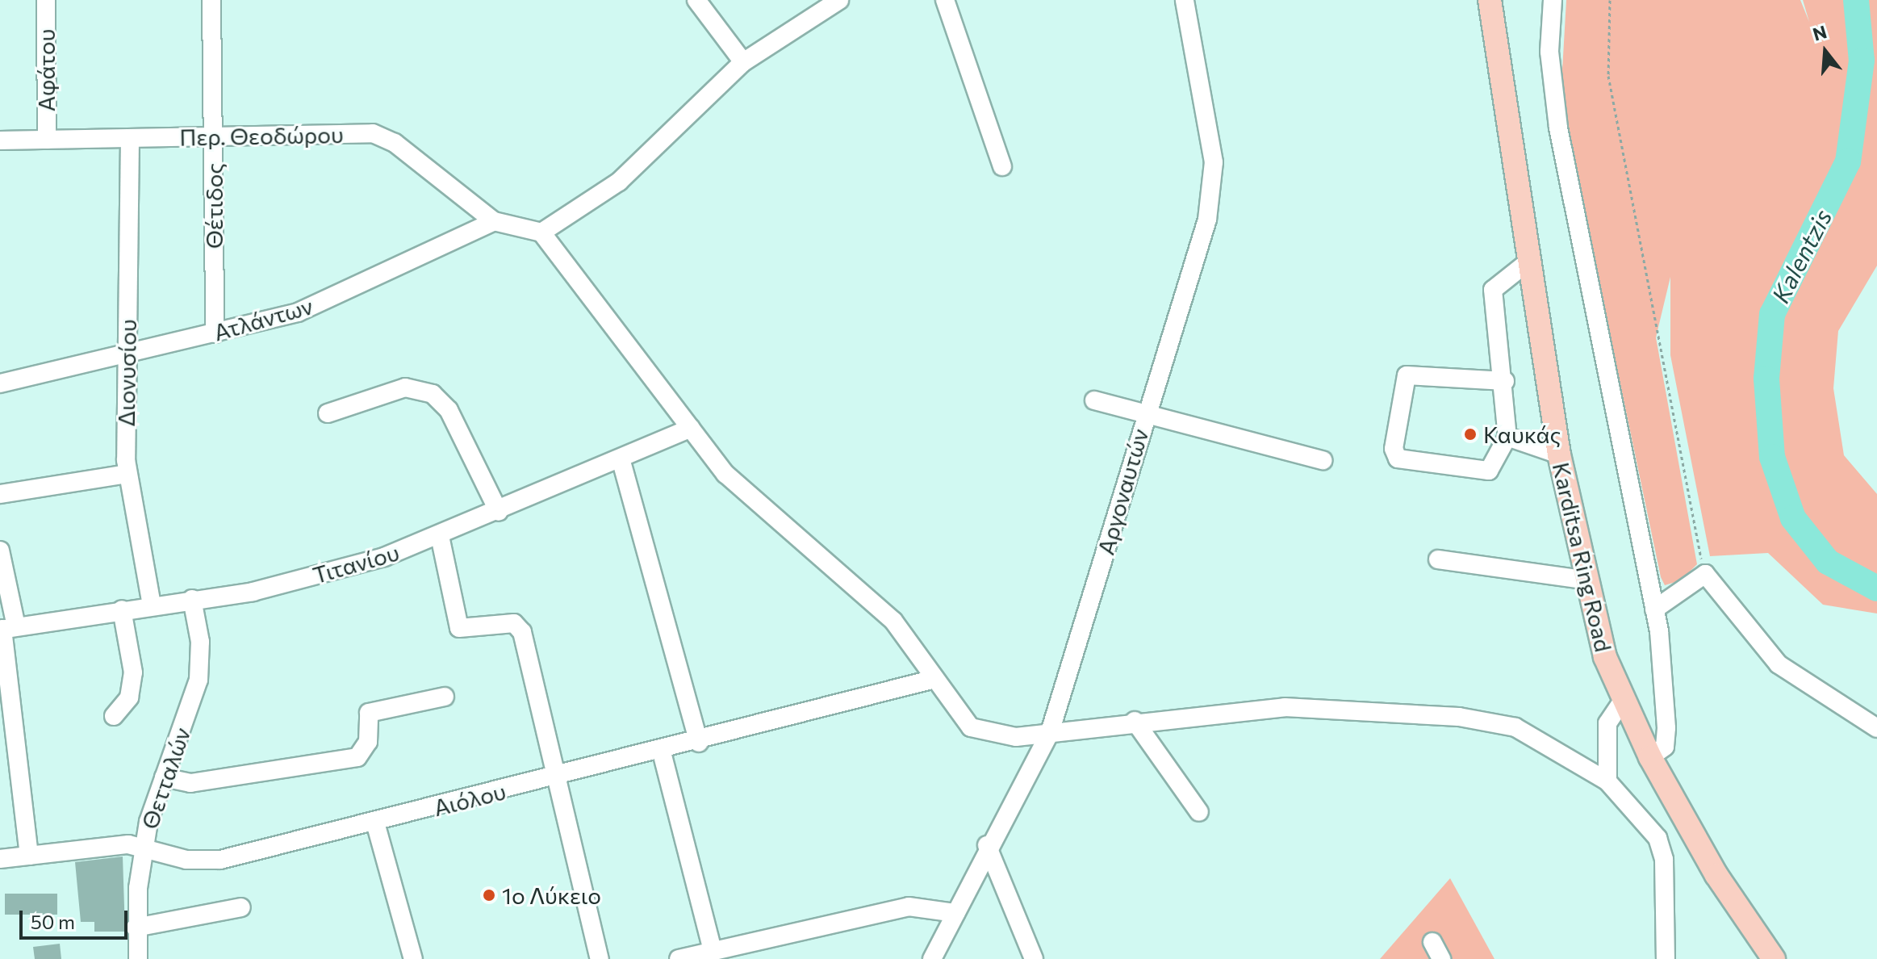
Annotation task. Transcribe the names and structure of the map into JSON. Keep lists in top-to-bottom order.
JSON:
{
  "streets": {
    "main road": ["Karditsa Ring Road"],
    "street": [
      "Αφάτου",
      "Περ. Θεοδώρου",
      "Θέτιδος",
      "Ατλάντων",
      "Διονυσίου",
      "Αργοναυτών",
      "Τιτανίου",
      "Θετταλών",
      "Αιόλου"
    ]
  },
  "crossings": [
    ["Αφάτου", "Περ. Θεοδώρου"],
    ["Περ. Θεοδώρου", "Θέτιδος"],
    ["Περ. Θεοδώρου", "Ατλάντων"],
    ["Περ. Θεοδώρου", "Διονυσίου"],
    ["Θέτιδος", "Ατλάντων"],
    ["Ατλάντων", "Διονυσίου"],
    ["Διονυσίου", "Τιτανίου"],
    ["Τιτανίου", "Θετταλών"],
    ["Θετταλών", "Αιόλου"]
  ],
  "water": ["Kalentzis"],
  "places": ["Καυκάς", "1ο Λύκειο"],
  "scale_bar": "50 m",
  "north": "top"
}
